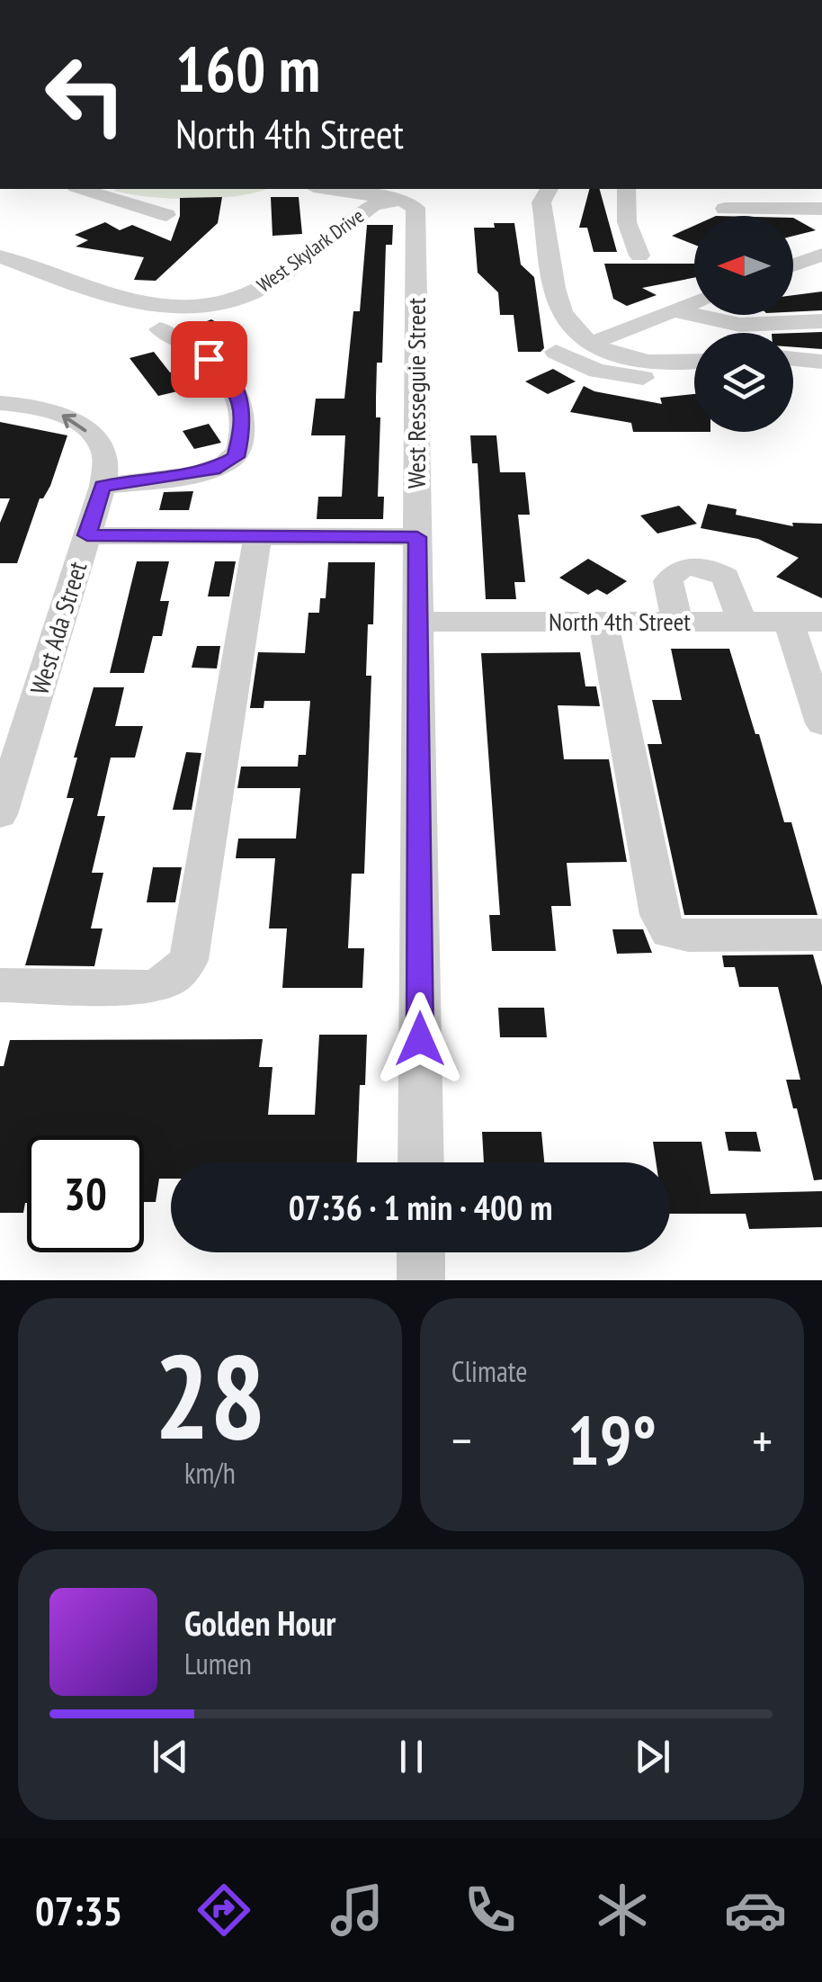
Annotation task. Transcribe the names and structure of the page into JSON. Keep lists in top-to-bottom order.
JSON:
{
  "streets": {
    "street": [
      "West Skylark Drive",
      "West Resseguie Street",
      "North 4th Street",
      "West Ada Street"
    ]
  },
  "crossings": [
    ["West Skylark Drive", "West Resseguie Street"],
    ["West Resseguie Street", "North 4th Street"]
  ],
  "north": "left",
  "page": {
    "turn": ["160 m", "North 4th Street"],
    "limit": "30",
    "trip": "07:36 · 1 min · 400 m",
    "tile": [
      ["28", "km/h"],
      "Climate"
    ],
    "heat": ["−", "19°", "+"],
    "song": ["Golden Hour", "Lumen"],
    "tabs": "07:35"
  }
}
